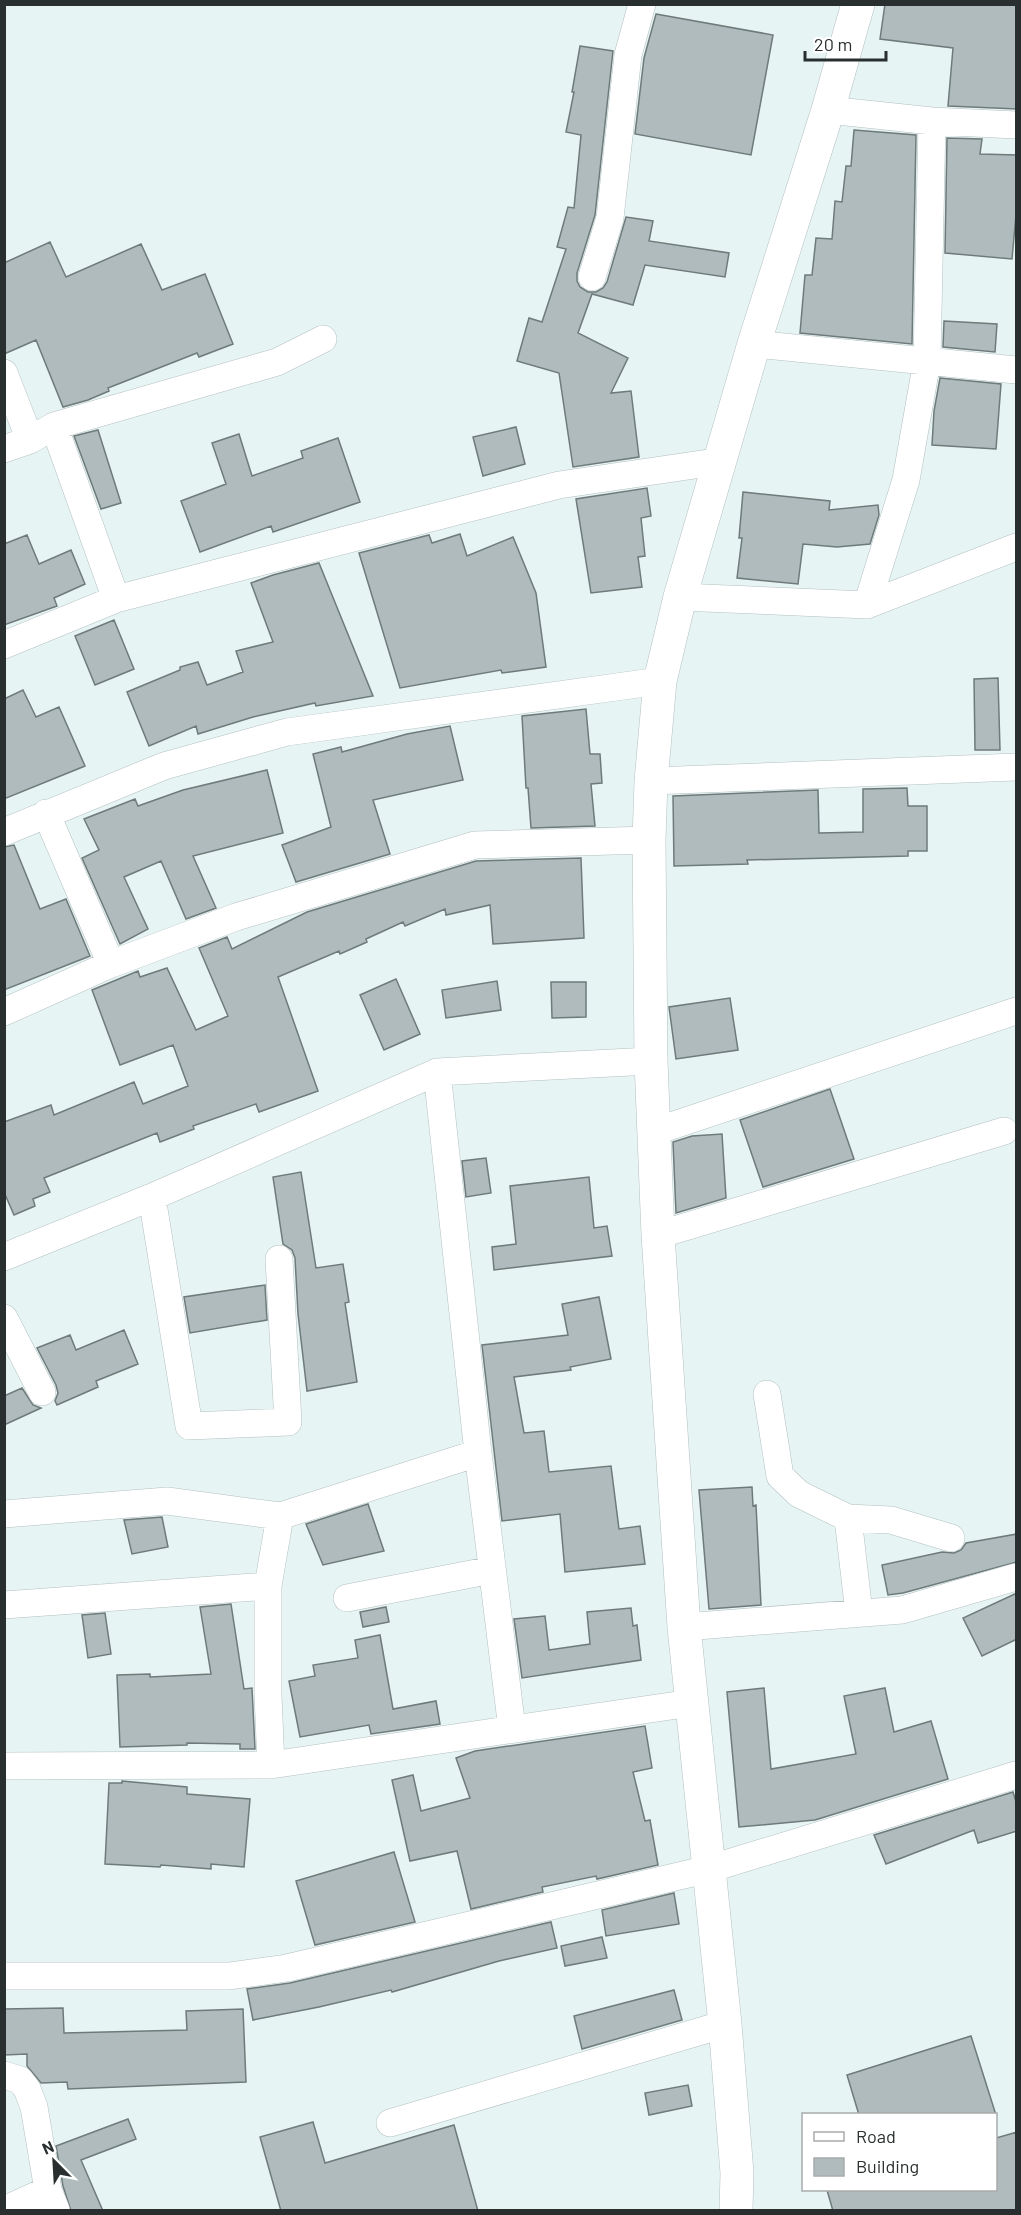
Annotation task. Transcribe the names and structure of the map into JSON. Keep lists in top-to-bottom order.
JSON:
{
  "legend": ["Road", "Building"],
  "scale_bar": "20 m",
  "north": "top left"
}
